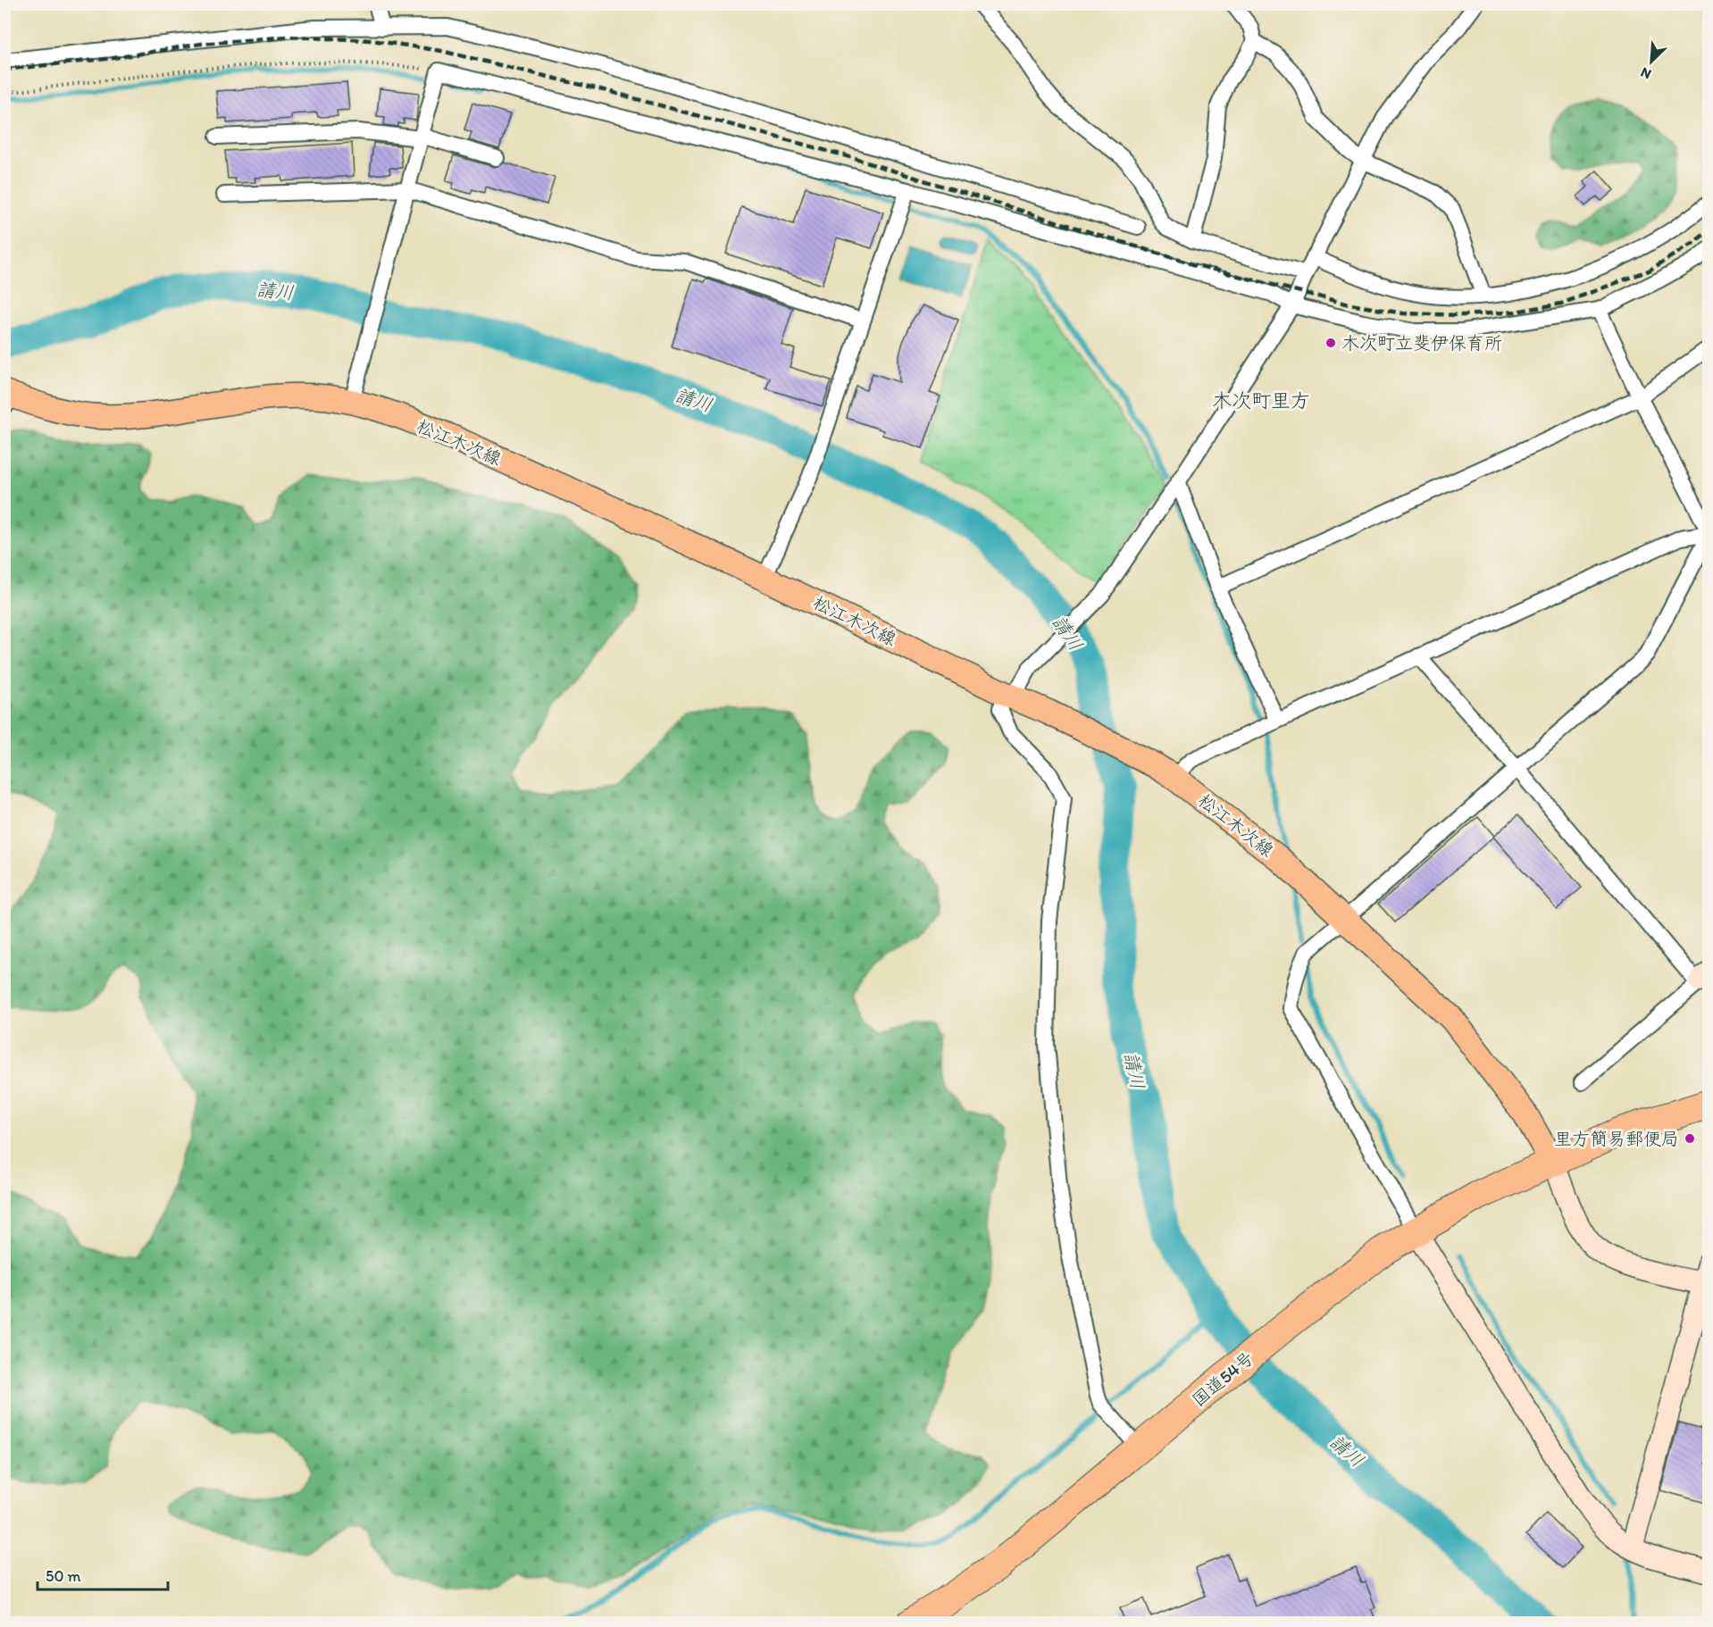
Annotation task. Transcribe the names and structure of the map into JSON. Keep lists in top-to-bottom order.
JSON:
{
  "streets": {
    "highway": ["国道54号"],
    "main road": ["松江木次線"]
  },
  "crossings": [
    ["松江木次線", "国道54号"]
  ],
  "districts": ["木次町里方"],
  "water": ["請川"],
  "places": ["木次町立斐伊保育所", "里方簡易郵便局"],
  "scale_bar": "50 m",
  "north": "bottom left"
}
